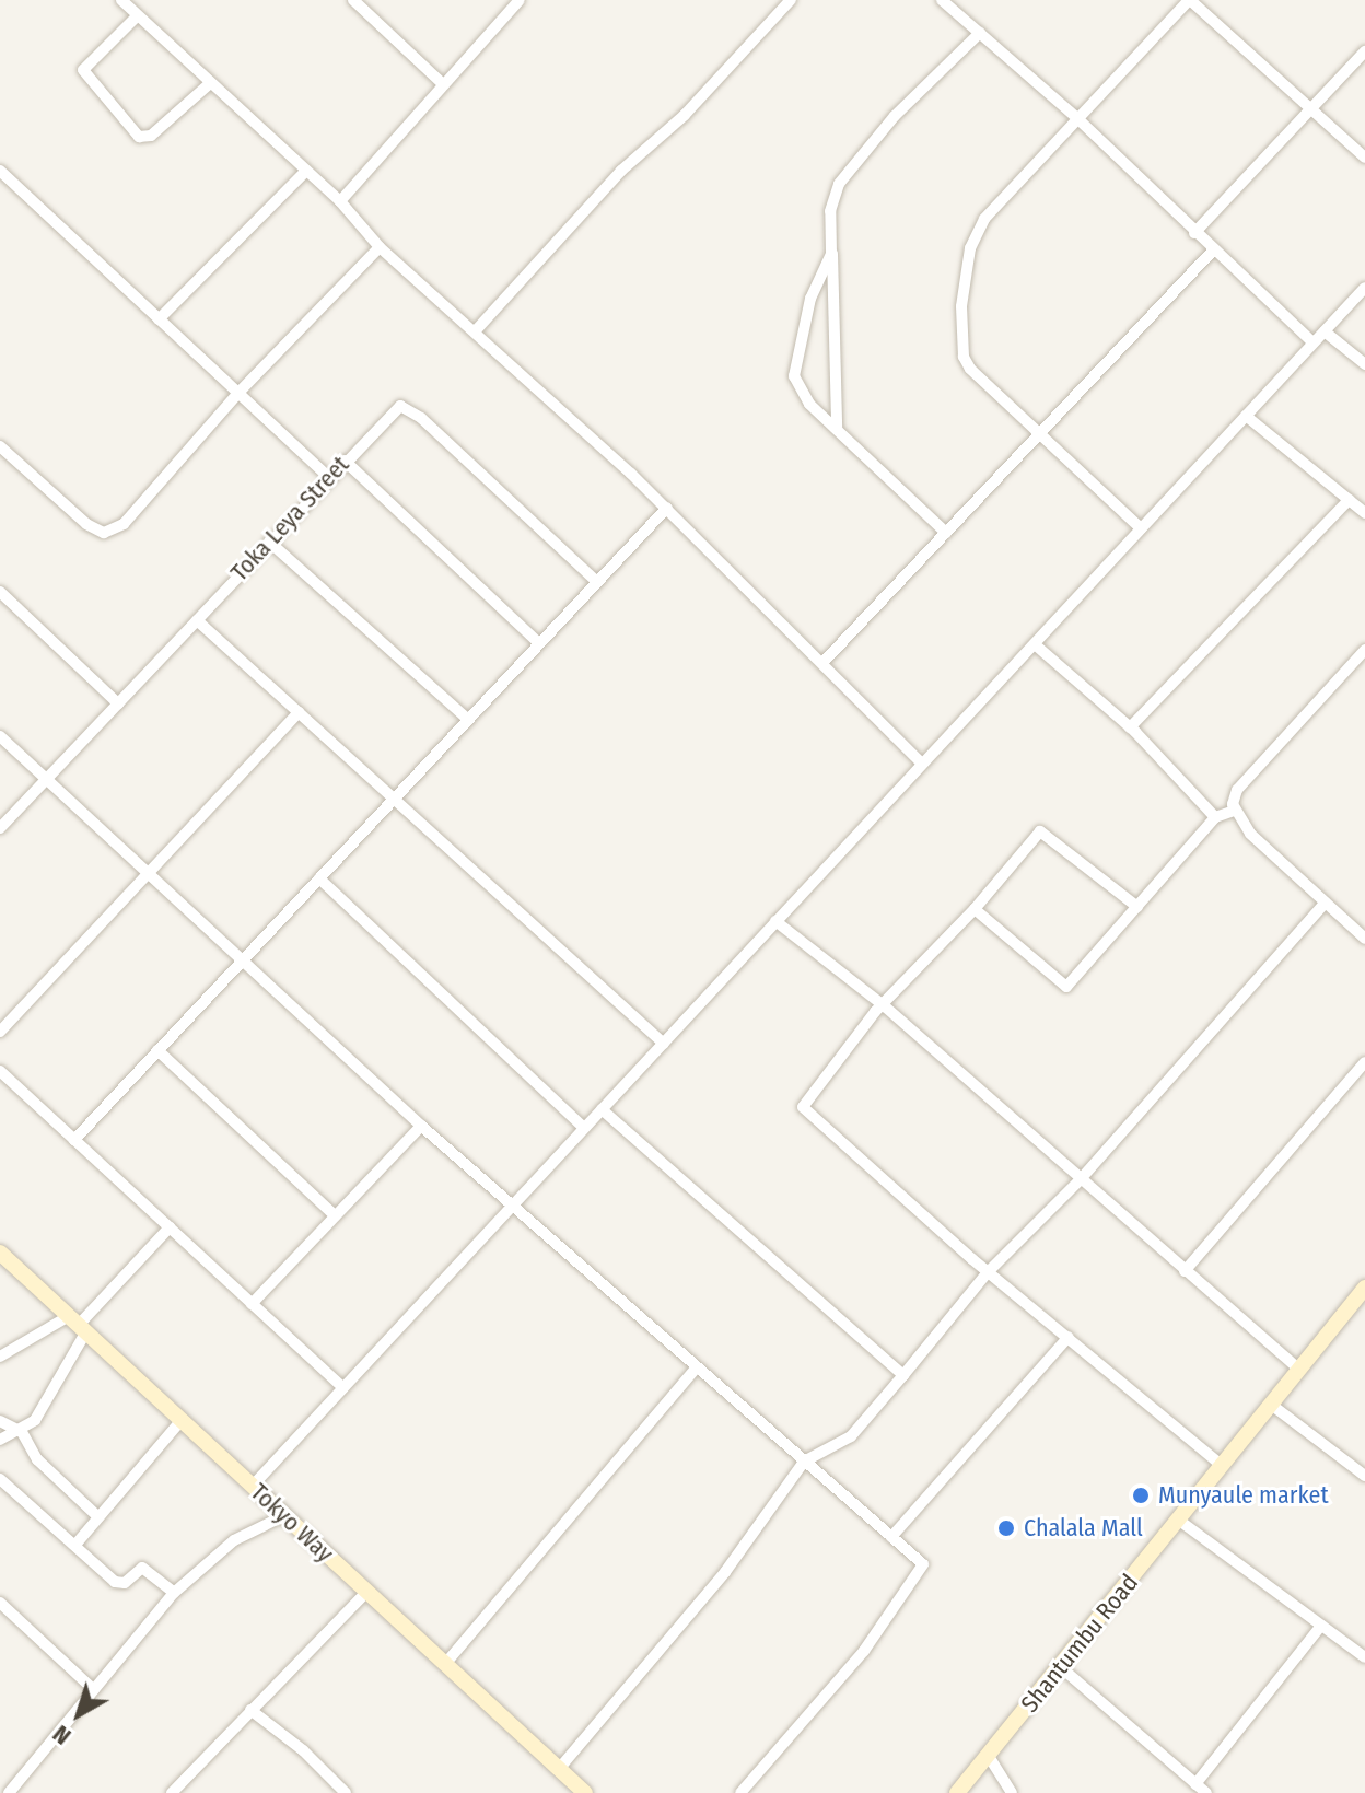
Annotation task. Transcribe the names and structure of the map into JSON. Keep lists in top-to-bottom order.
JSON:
{
  "streets": {
    "main road": ["Tokyo Way", "Shantumbu Road"],
    "street": ["Toka Leya Street"]
  },
  "places": ["Munyaule market", "Chalala Mall"],
  "north": "bottom left"
}
